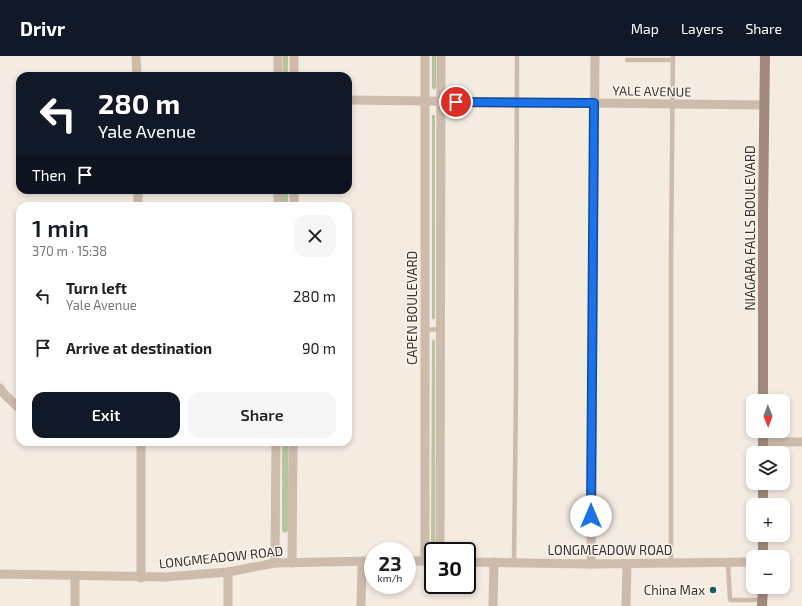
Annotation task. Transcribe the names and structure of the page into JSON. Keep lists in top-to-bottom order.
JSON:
{
  "streets": {
    "main road": ["NIAGARA FALLS BOULEVARD"],
    "street": ["YALE AVENUE", "CAPEN BOULEVARD", "LONGMEADOW ROAD"]
  },
  "crossings": [
    ["YALE AVENUE", "NIAGARA FALLS BOULEVARD"],
    ["YALE AVENUE", "CAPEN BOULEVARD"]
  ],
  "places": ["China Max"],
  "north": "bottom",
  "page": {
    "header": "Drivr",
    "nav": ["Map", "Layers", "Share"],
    "turn": ["280 m", "Yale Avenue"],
    "then": "Then",
    "heading": ["1 min", "370 m · 15:38"],
    "list": [
      {
        "name": "Turn left",
        "note": "Yale Avenue",
        "value": "280 m"
      },
      {
        "name": "Arrive at destination",
        "value": "90 m"
      }
    ],
    "buttons": ["Exit", "Share"],
    "map_buttons": ["+", "−"],
    "speed": "23 km/h",
    "limit": "30"
  }
}
